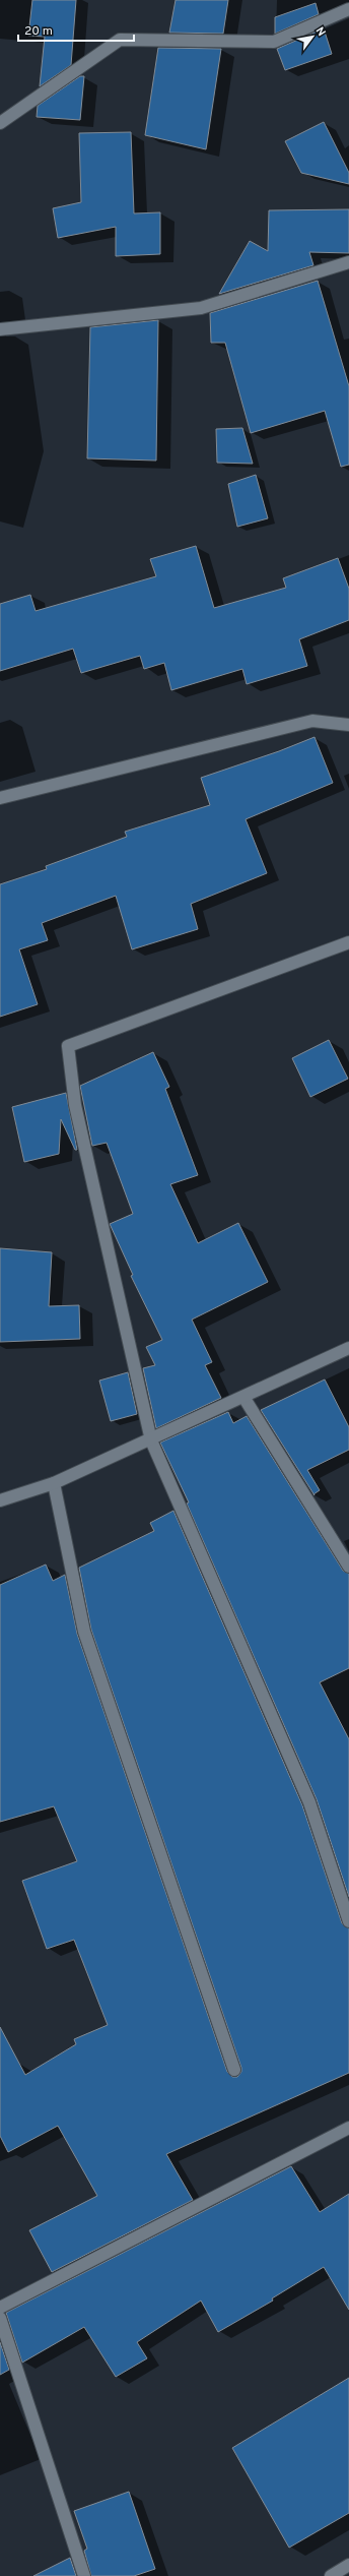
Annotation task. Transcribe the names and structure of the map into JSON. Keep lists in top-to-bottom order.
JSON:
{
  "scale_bar": "20 m",
  "north": "top right"
}
